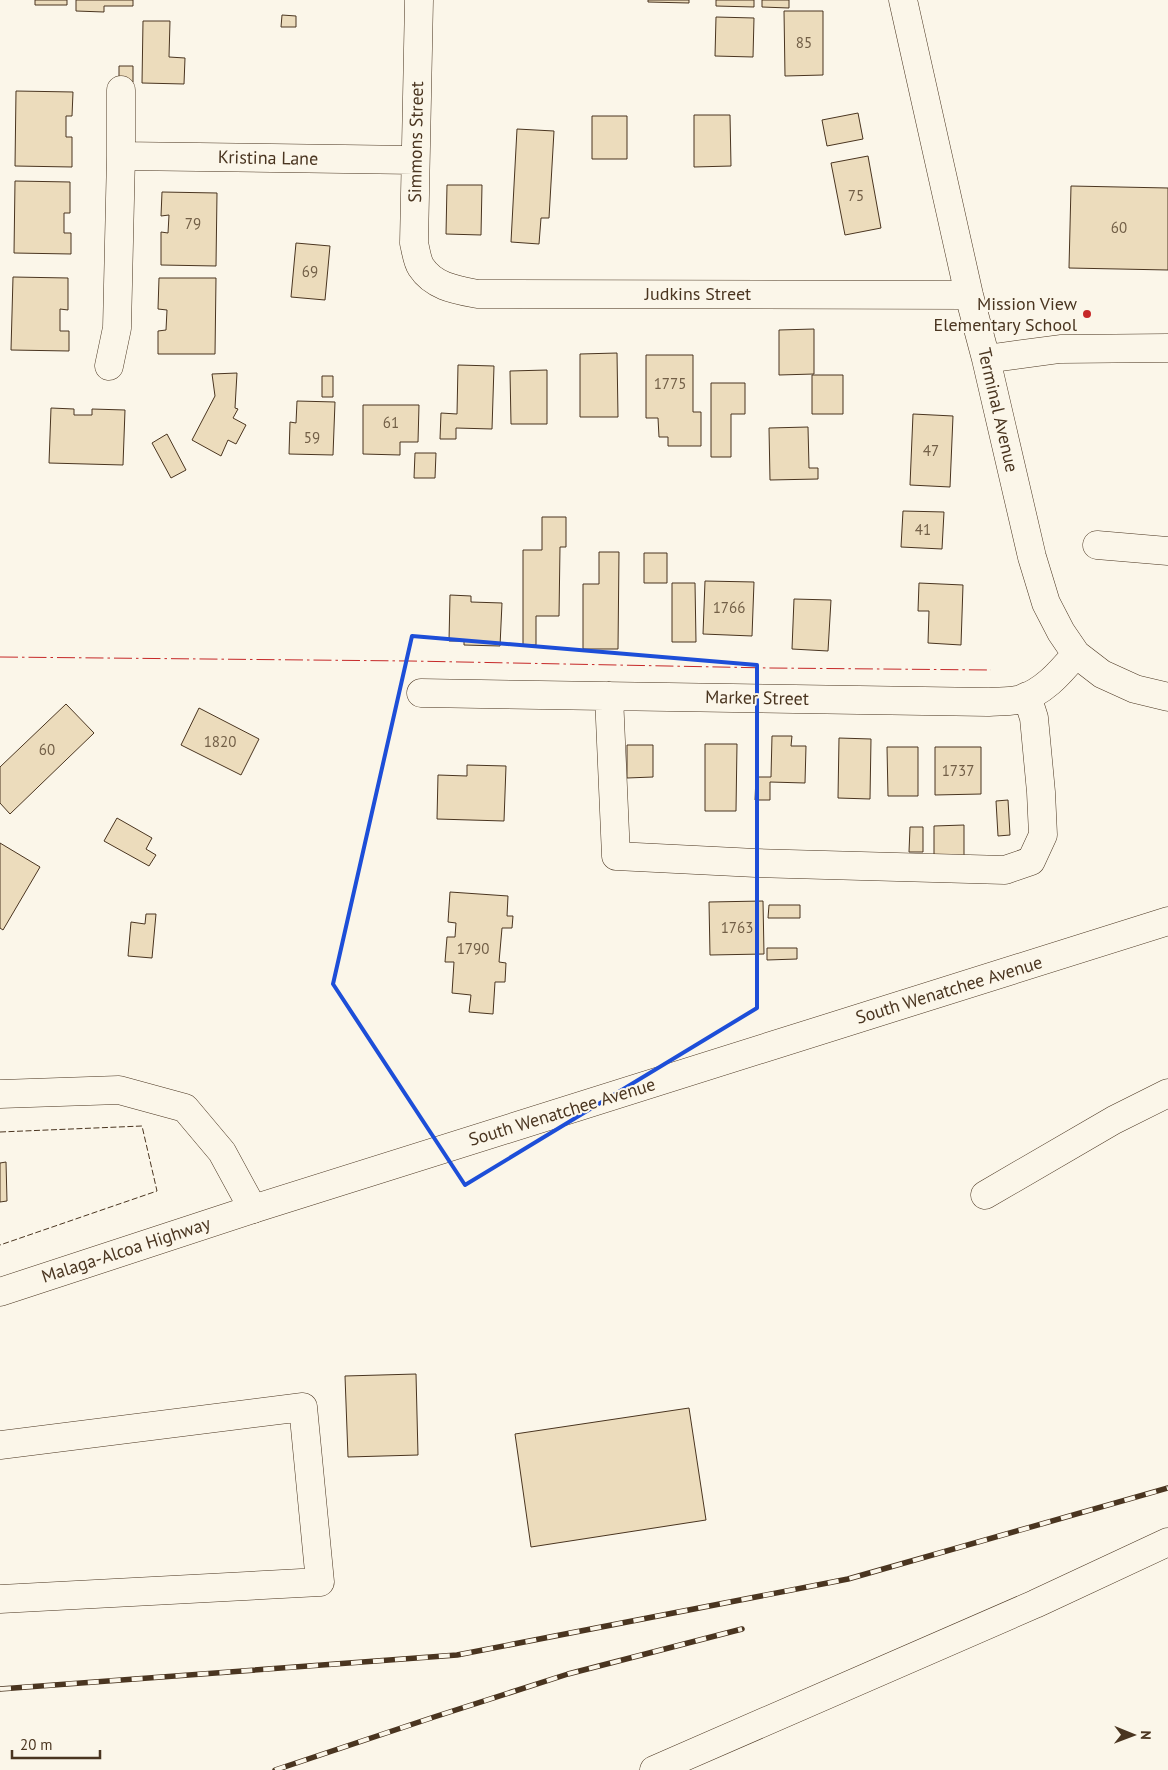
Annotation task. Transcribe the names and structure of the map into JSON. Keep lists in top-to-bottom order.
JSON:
{
  "streets": {
    "street": [
      "Simmons Street",
      "Kristina Lane",
      "Judkins Street",
      "Terminal Avenue",
      "Marker Street",
      "South Wenatchee Avenue",
      "Malaga-Alcoa Highway"
    ]
  },
  "crossings": [
    ["Simmons Street", "Kristina Lane"],
    ["Simmons Street", "Judkins Street"],
    ["Judkins Street", "Terminal Avenue"],
    ["Terminal Avenue", "Marker Street"],
    ["South Wenatchee Avenue", "Malaga-Alcoa Highway"]
  ],
  "places": ["Mission View Elementary School"],
  "house_numbers": [
    "85",
    "75",
    "79",
    "60",
    "69",
    "1775",
    "61",
    "59",
    "47",
    "41",
    "1766",
    "1820",
    "60",
    "1737",
    "1763",
    "1790"
  ],
  "scale_bar": "20 m",
  "north": "right"
}
